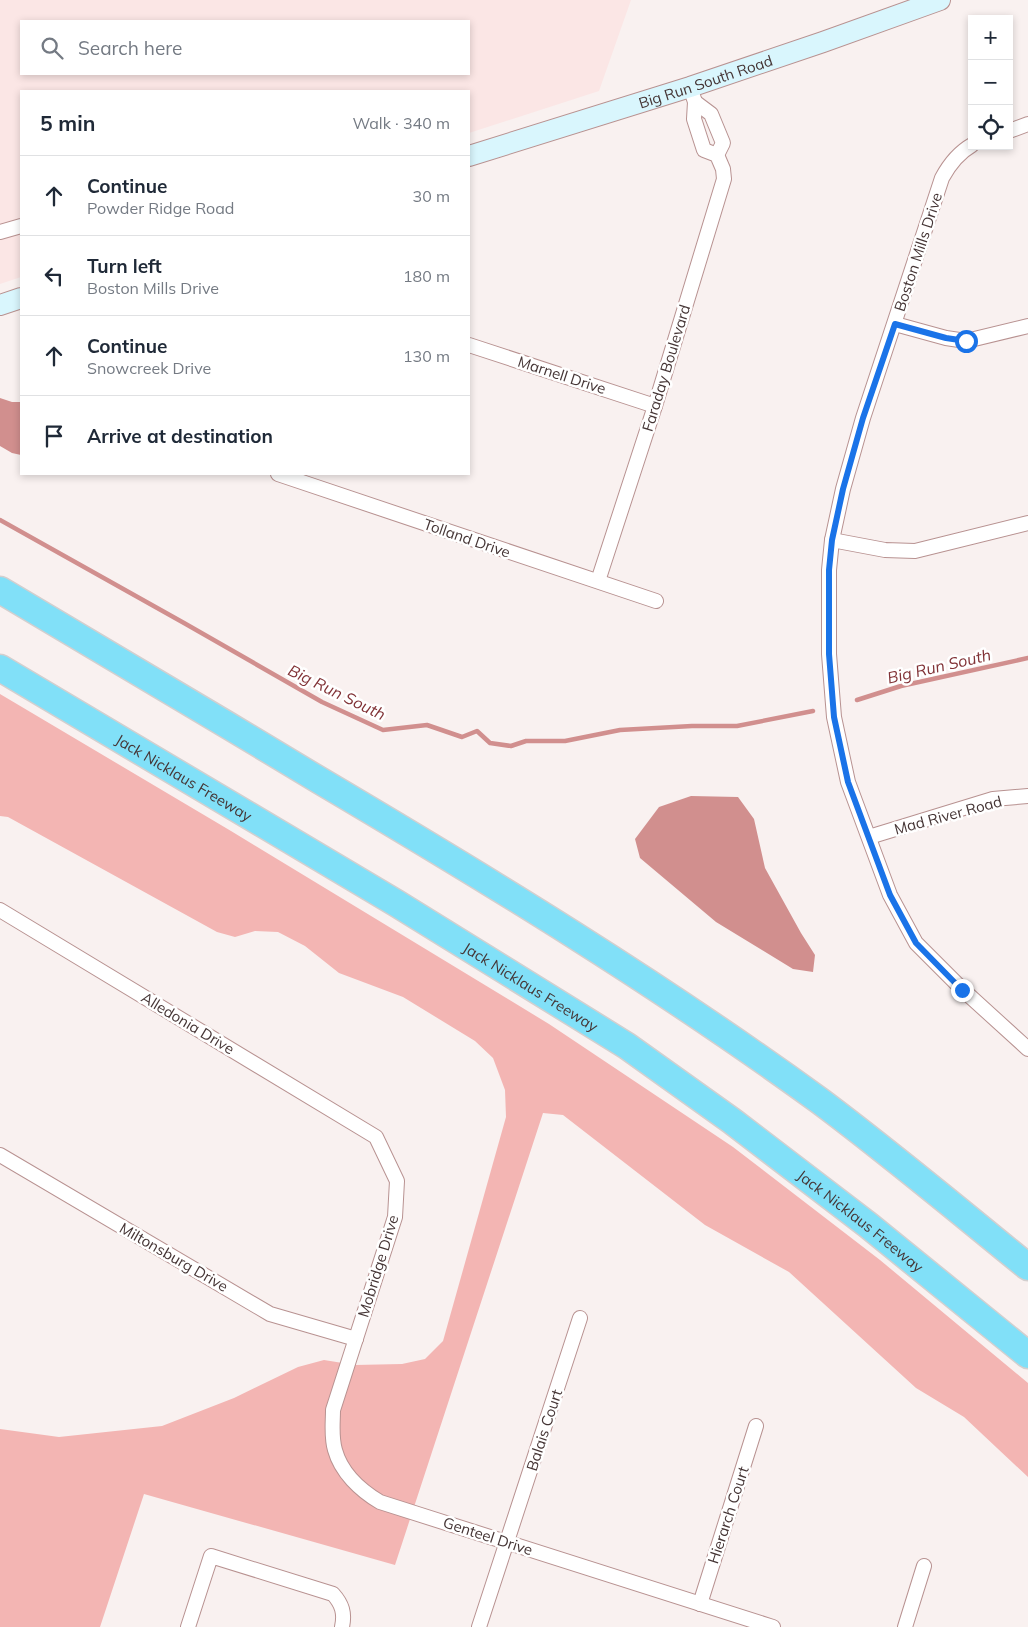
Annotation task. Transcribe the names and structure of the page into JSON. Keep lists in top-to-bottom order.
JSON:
{
  "streets": {
    "highway": ["Jack Nicklaus Freeway"],
    "street": [
      "Big Run South Road",
      "Boston Mills Drive",
      "Faraday Boulevard",
      "Marnell Drive",
      "Tolland Drive",
      "Mad River Road",
      "Alledonia Drive",
      "Miltonsburg Drive",
      "Mobridge Drive",
      "Balais Court",
      "Hierarch Court",
      "Genteel Drive"
    ]
  },
  "crossings": [
    ["Big Run South Road", "Faraday Boulevard"],
    ["Boston Mills Drive", "Mad River Road"],
    ["Faraday Boulevard", "Marnell Drive"],
    ["Faraday Boulevard", "Tolland Drive"],
    ["Alledonia Drive", "Mobridge Drive"],
    ["Miltonsburg Drive", "Mobridge Drive"],
    ["Miltonsburg Drive", "Genteel Drive"],
    ["Mobridge Drive", "Genteel Drive"],
    ["Balais Court", "Genteel Drive"],
    ["Hierarch Court", "Genteel Drive"]
  ],
  "water": ["Big Run South"],
  "page": {
    "map_buttons": ["+", "−"],
    "search": "Search here",
    "heading": ["5 min", "Walk · 340 m"],
    "list": [
      ["Continue", "Powder Ridge Road", "30 m"],
      ["Turn left", "Boston Mills Drive", "180 m"],
      ["Continue", "Snowcreek Drive", "130 m"],
      "Arrive at destination"
    ]
  }
}
